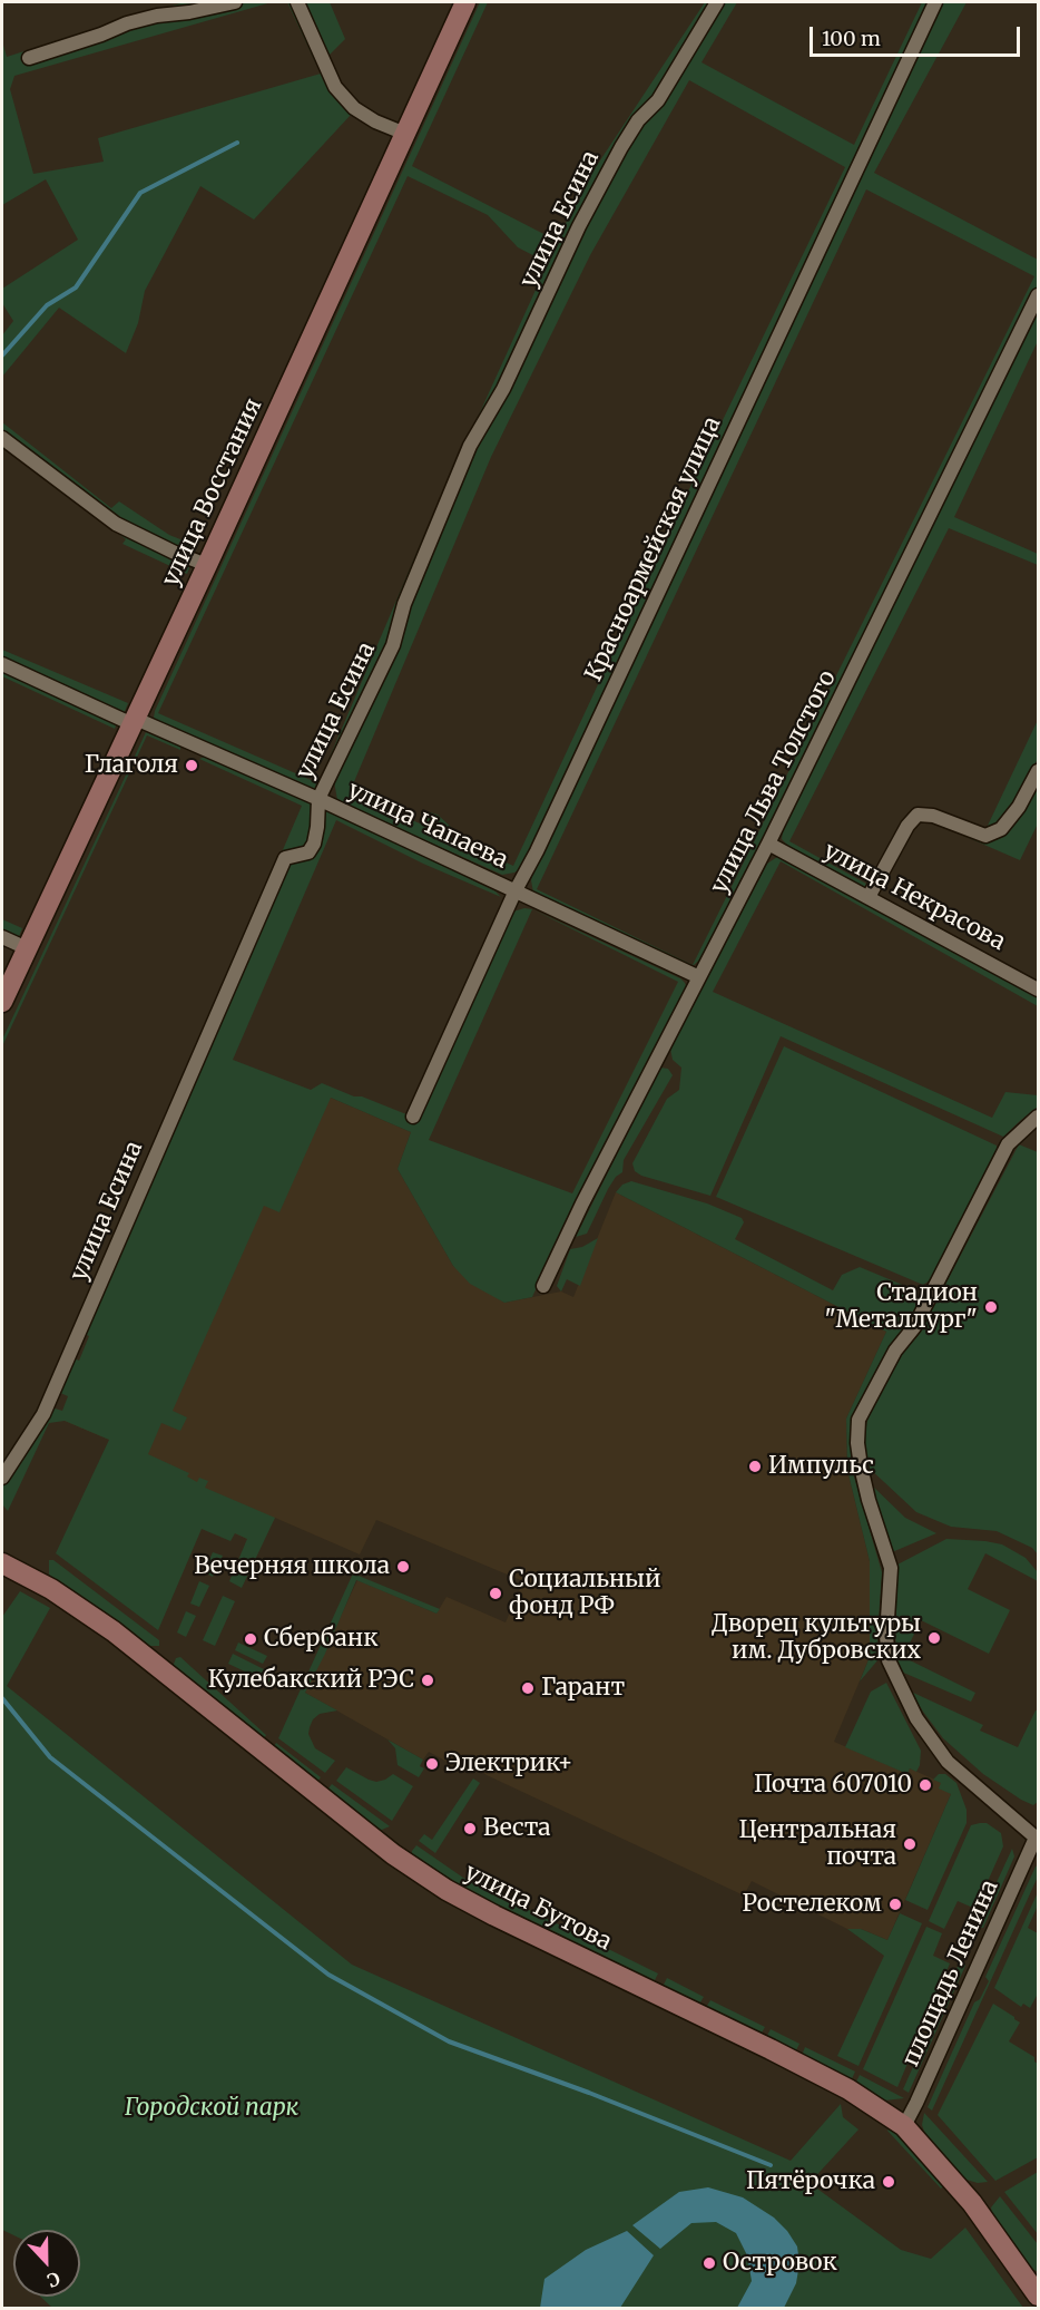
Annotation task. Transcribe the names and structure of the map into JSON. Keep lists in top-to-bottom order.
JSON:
{
  "streets": {
    "street": [
      "улица Есина",
      "улица Восстания",
      "Красноармейская улица",
      "улица Льва Толстого",
      "улица Чапаева",
      "улица Некрасова",
      "улица Бутова",
      "площадь Ленина"
    ]
  },
  "crossings": [
    ["улица Есина", "улица Чапаева"],
    ["улица Восстания", "улица Чапаева"],
    ["Красноармейская улица", "улица Чапаева"],
    ["улица Льва Толстого", "улица Чапаева"],
    ["улица Льва Толстого", "улица Некрасова"],
    ["улица Бутова", "площадь Ленина"]
  ],
  "parks": ["Городской парк"],
  "places": [
    "Глаголя",
    "Стадион \"Металлург\"",
    "Импульс",
    "Вечерняя школа",
    "Социальный фонд РФ",
    "Дворец культуры им. Дубровских",
    "Сбербанк",
    "Кулебакский РЭС",
    "Гарант",
    "Электрик+",
    "Почта 607010",
    "Веста",
    "Центральная почта",
    "Ростелеком",
    "Пятёрочка",
    "Островок"
  ],
  "scale_bar": "100 m",
  "north": "bottom"
}
